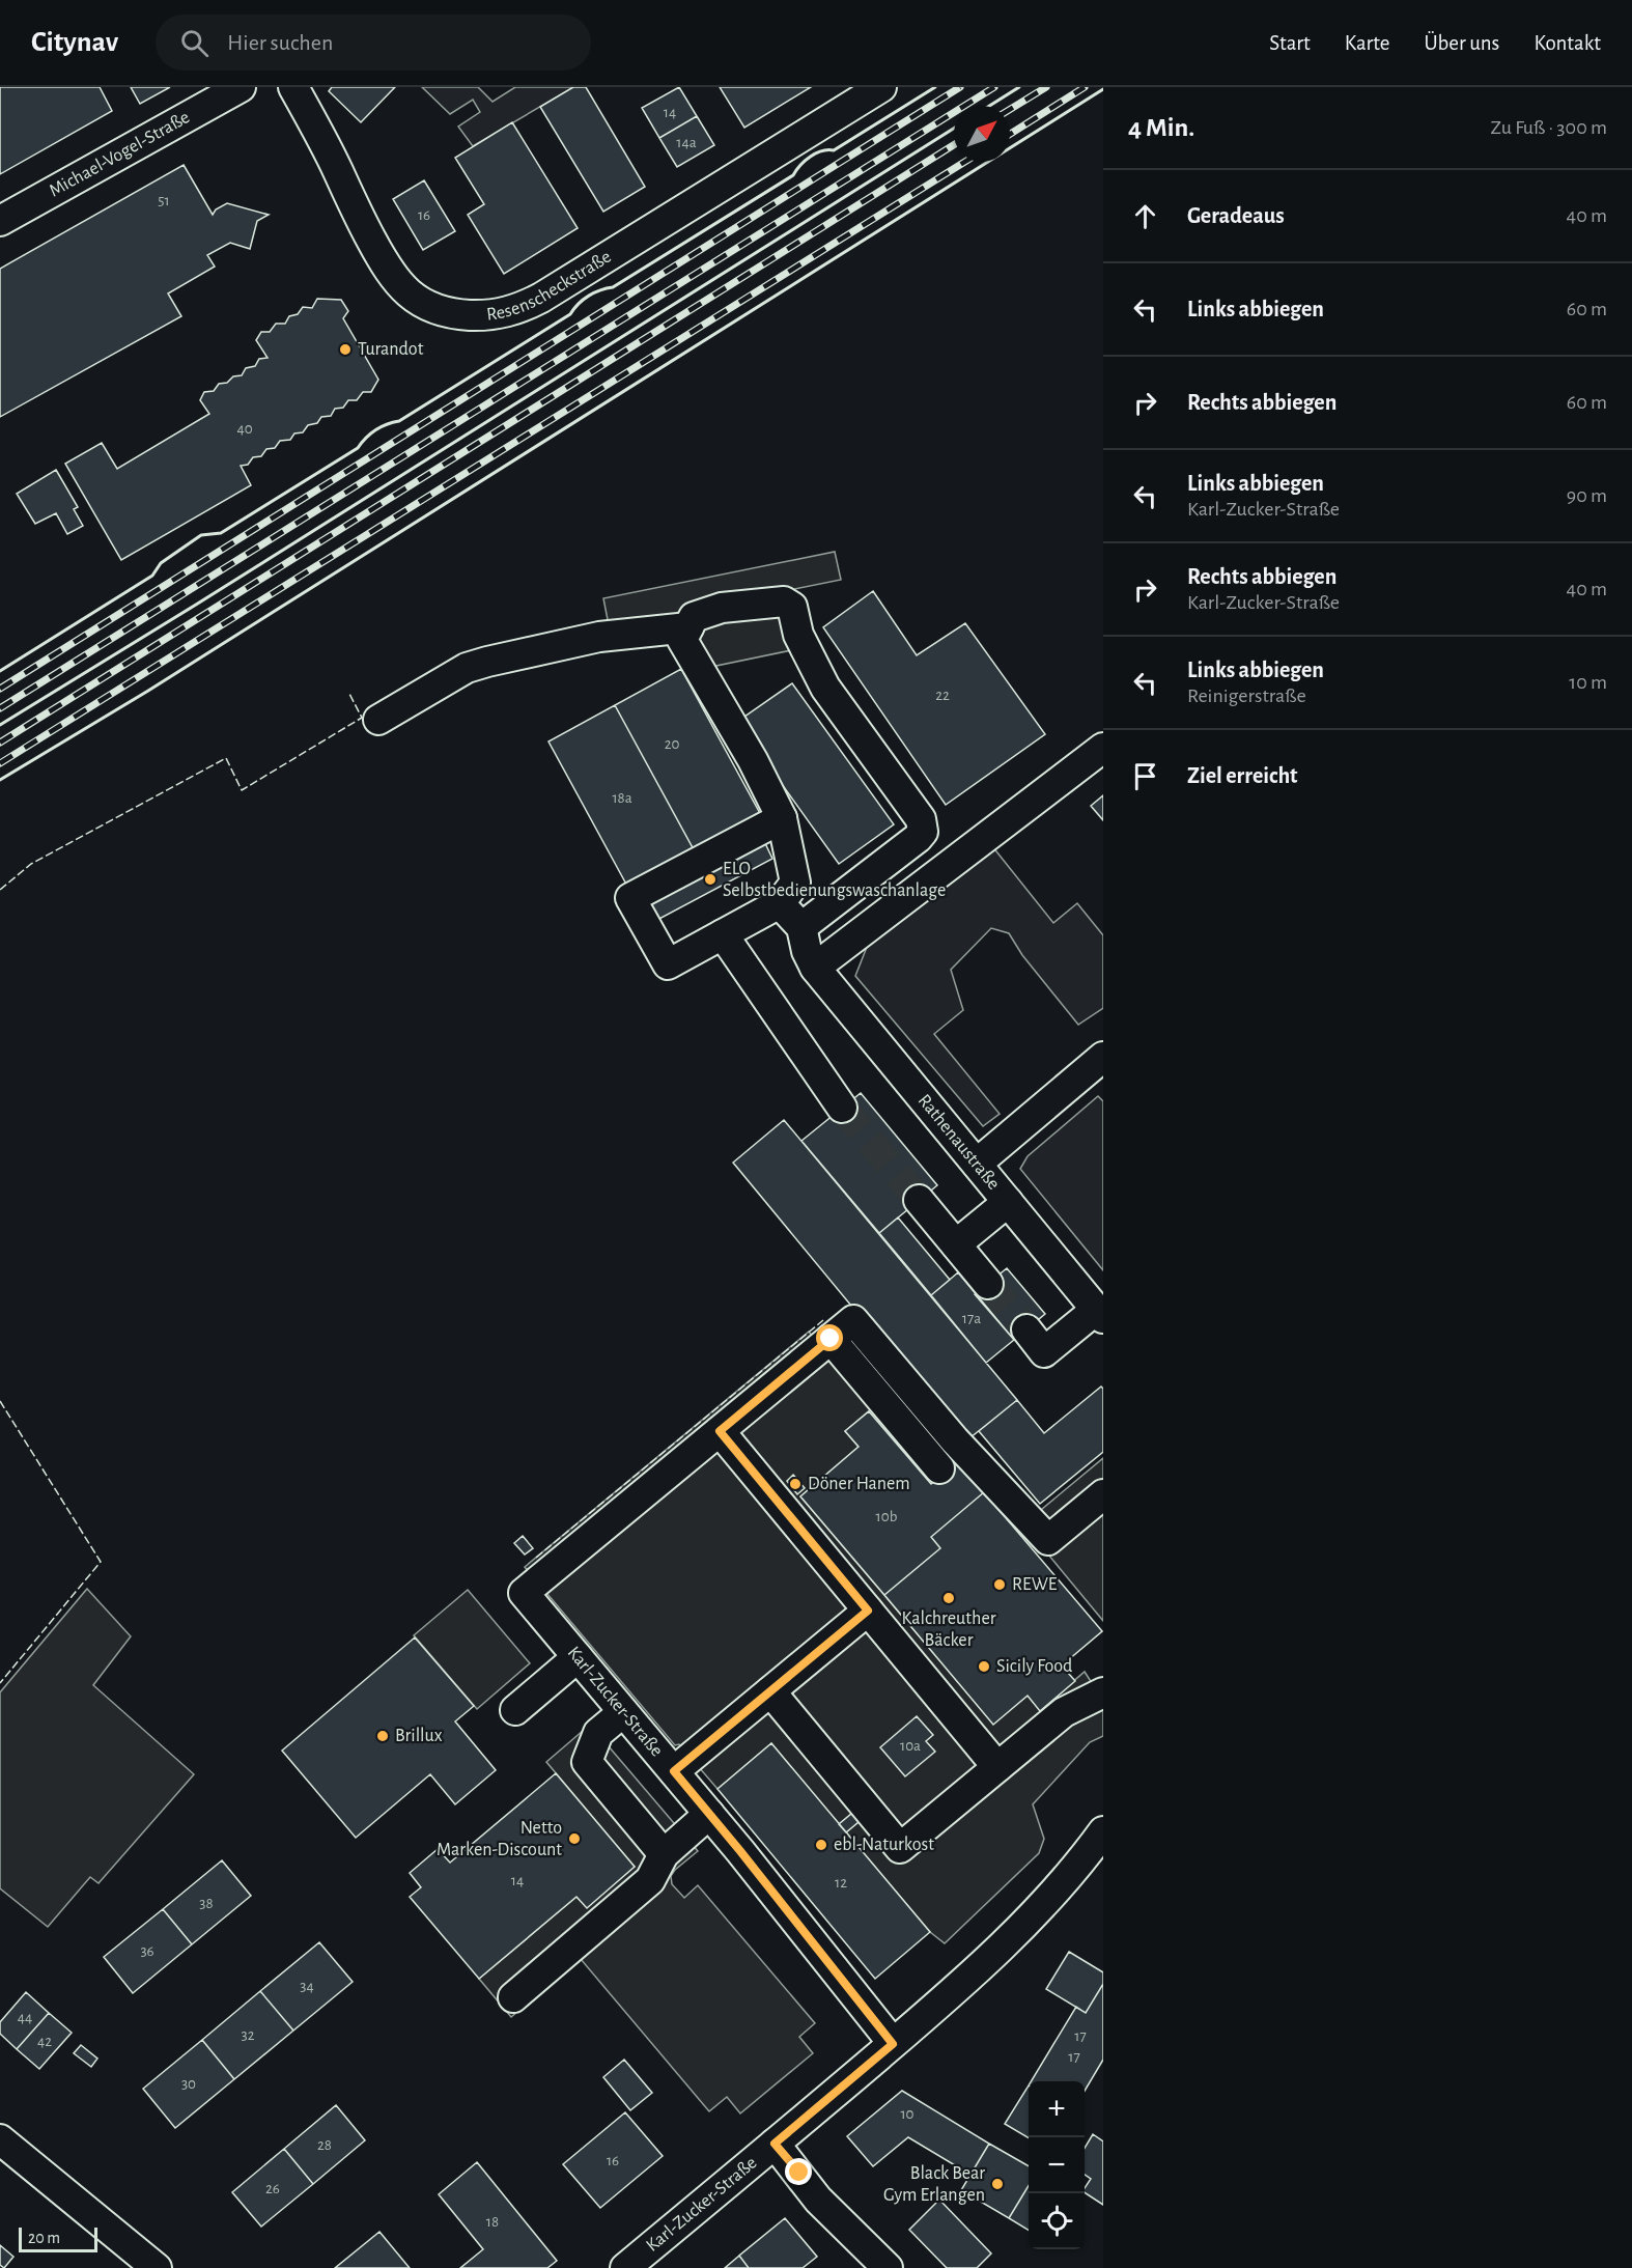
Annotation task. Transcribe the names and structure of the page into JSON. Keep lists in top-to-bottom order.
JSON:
{
  "streets": {
    "street": [
      "Michael-Vogel-Straße",
      "Resenscheckstraße",
      "Rathenaustraße",
      "Karl-Zucker-Straße"
    ]
  },
  "places": [
    "Turandot",
    "ELO Selbstbedienungswaschanlage",
    "Döner Hanem",
    "REWE",
    "Kalchreuther Bäcker",
    "Sicily Food",
    "Brillux",
    "Netto Marken-Discount",
    "ebl-Naturkost",
    "Black Bear Gym Erlangen"
  ],
  "house_numbers": [
    "14",
    "14a",
    "51",
    "16",
    "40",
    "22",
    "20",
    "18a",
    "17a",
    "10b",
    "10a",
    "14",
    "12",
    "38",
    "36",
    "34",
    "44",
    "32",
    "17",
    "42",
    "17",
    "30",
    "10",
    "28",
    "16",
    "26",
    "18"
  ],
  "scale_bar": "20 m",
  "north": "top right",
  "page": {
    "header": "Citynav",
    "search": "Hier suchen",
    "nav": [
      "Start",
      "Karte",
      "Über uns",
      "Kontakt"
    ],
    "heading": ["4 Min.", "Zu Fuß · 300 m"],
    "list": [
      ["Geradeaus", "40 m"],
      ["Links abbiegen", "60 m"],
      ["Rechts abbiegen", "60 m"],
      ["Links abbiegen", "Karl-Zucker-Straße", "90 m"],
      ["Rechts abbiegen", "Karl-Zucker-Straße", "40 m"],
      ["Links abbiegen", "Reinigerstraße", "10 m"],
      "Ziel erreicht"
    ],
    "map_buttons": ["+", "−"],
    "scale": "20 m"
  }
}
